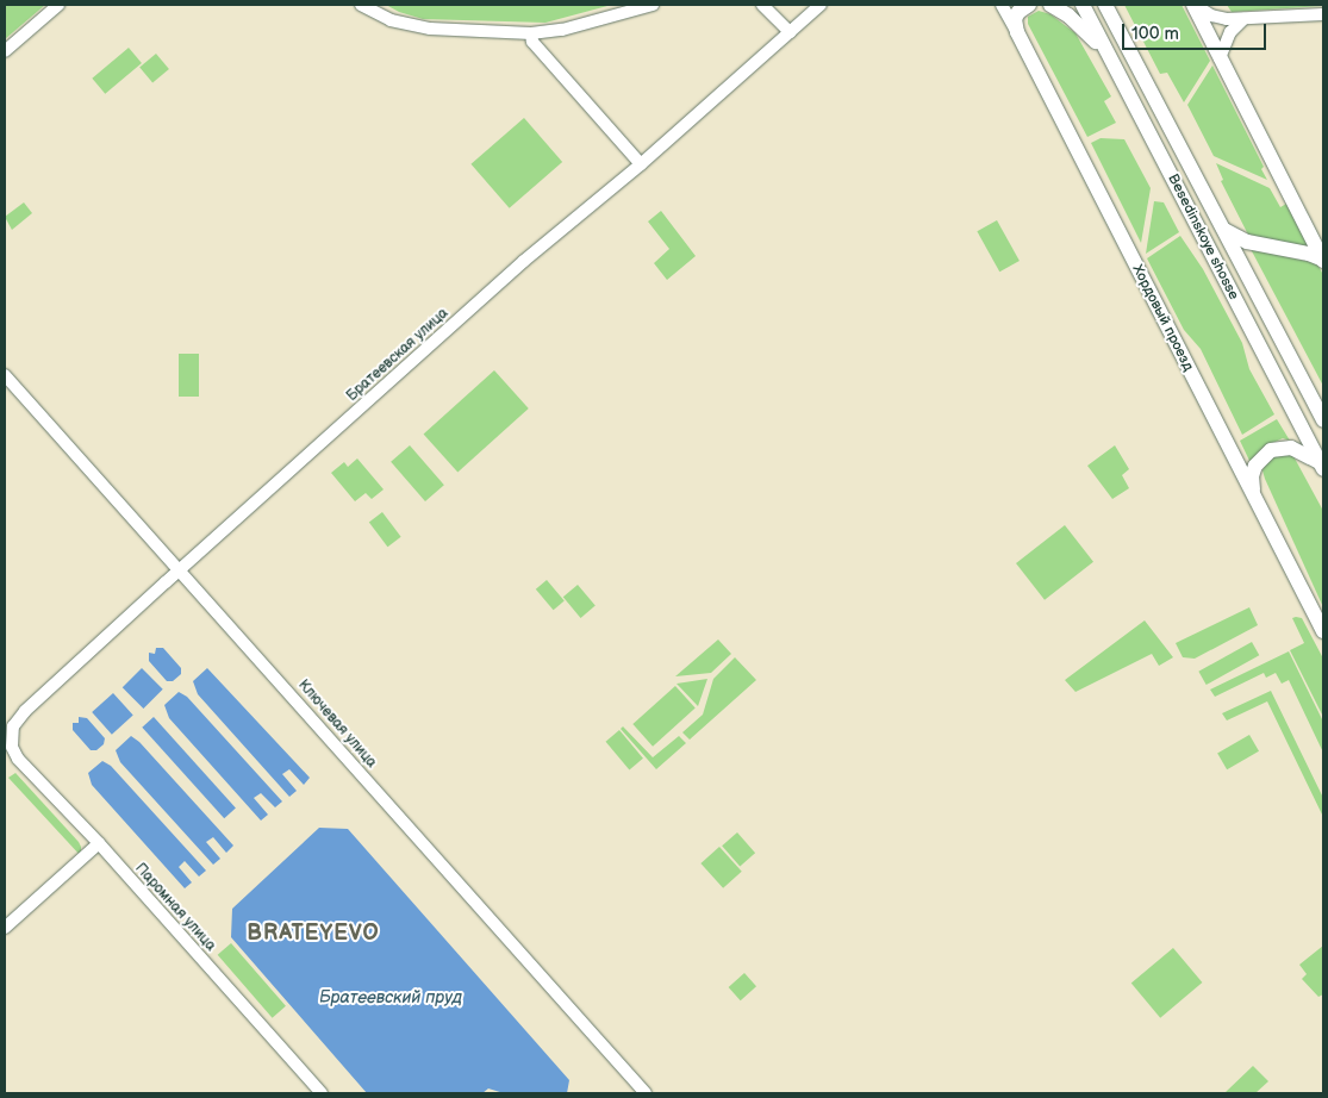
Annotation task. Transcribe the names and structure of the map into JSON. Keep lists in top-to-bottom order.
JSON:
{
  "streets": {
    "main road": ["Besedinskoye shosse", "Хордовый проезд"],
    "street": ["Братеевская улица", "Ключевая улица", "Паромная улица"]
  },
  "crossings": [
    ["Братеевская улица", "Ключевая улица"],
    ["Братеевская улица", "Паромная улица"]
  ],
  "districts": ["BRATEYEVO"],
  "water": ["Братеевский пруд"],
  "scale_bar": "100 m"
}
